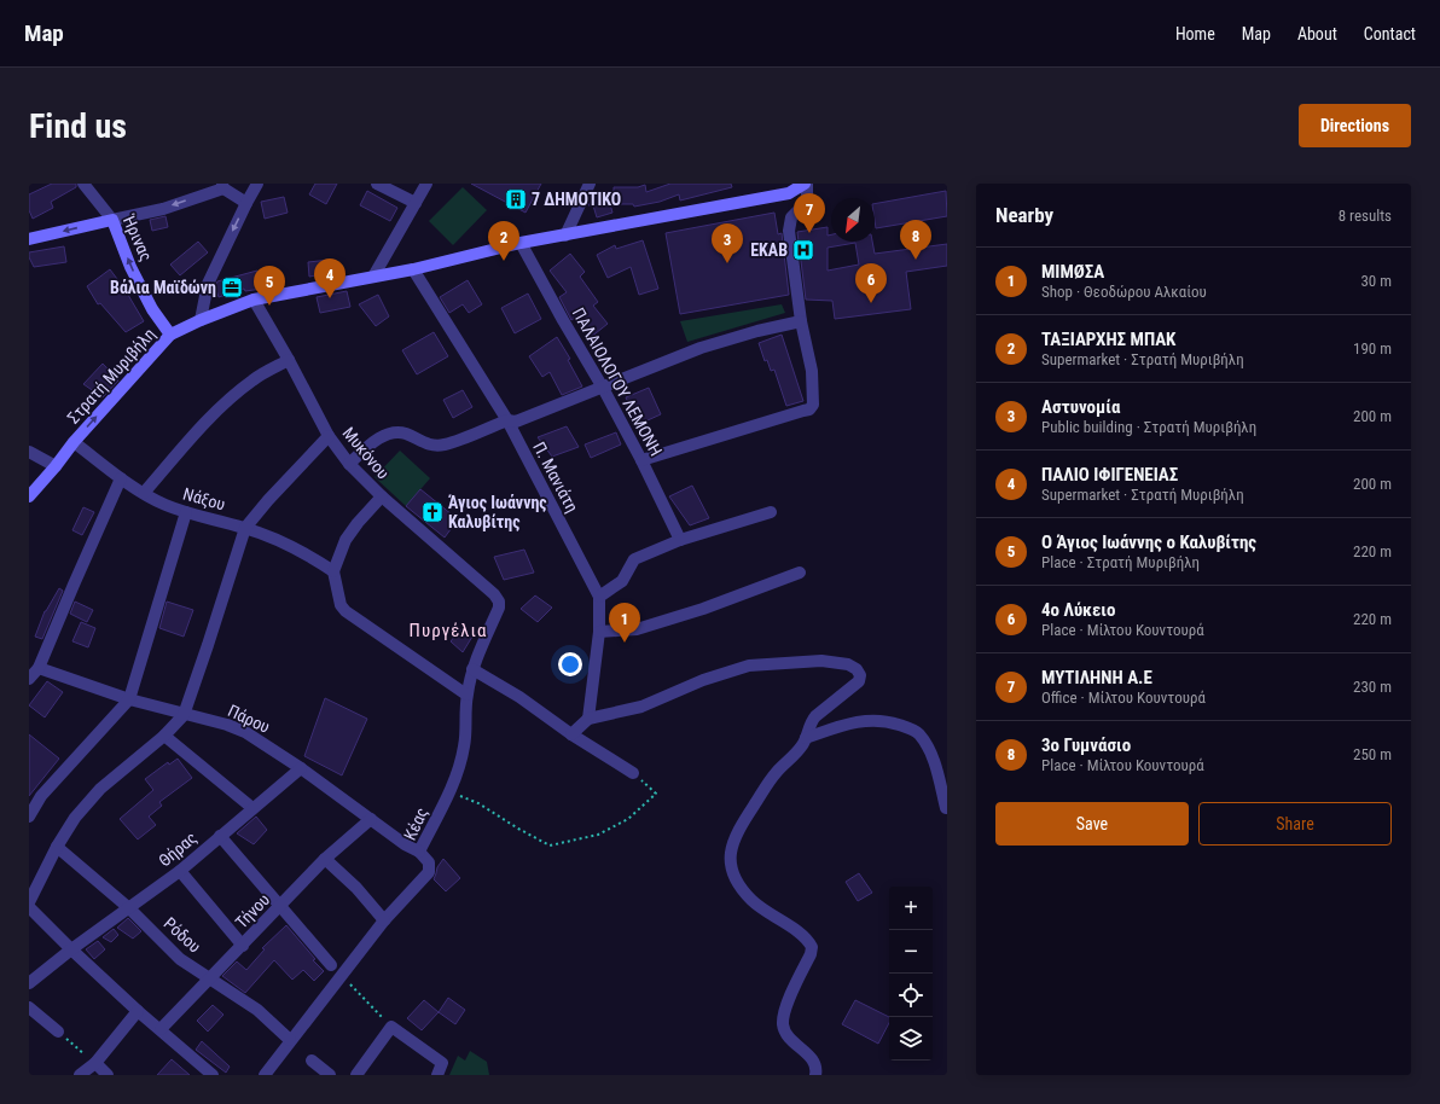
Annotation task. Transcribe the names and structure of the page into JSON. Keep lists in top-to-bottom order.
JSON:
{
  "streets": {
    "main road": ["Ήρινας", "Στρατή Μυριβήλη"],
    "street": [
      "ΠΑΛΑΙΟΛΟΓΟΥ ΛΕΜΟΝΗ",
      "Μυκόνου",
      "Π. Μανιάτη",
      "Νάξου",
      "Πάρου",
      "Κέας",
      "Θήρας",
      "Τήνου",
      "Ρόδου"
    ]
  },
  "crossings": [
    ["Ήρινας", "Στρατή Μυριβήλη"],
    ["Στρατή Μυριβήλη", "ΠΑΛΑΙΟΛΟΓΟΥ ΛΕΜΟΝΗ"],
    ["Στρατή Μυριβήλη", "Μυκόνου"],
    ["Στρατή Μυριβήλη", "Π. Μανιάτη"],
    ["Στρατή Μυριβήλη", "Νάξου"],
    ["Μυκόνου", "Κέας"],
    ["Πάρου", "Κέας"],
    ["Πάρου", "Θήρας"],
    ["Πάρου", "Τήνου"],
    ["Κέας", "Ρόδου"],
    ["Θήρας", "Ρόδου"],
    ["Τήνου", "Ρόδου"]
  ],
  "one_way": ["Ήρινας"],
  "districts": ["Πυργέλια"],
  "places": {
    "building": ["7 ΔΗΜΟΤΙΚΟ"],
    "hospital": ["ΕΚΑΒ"],
    "office": ["Βάλια Μαϊδώνη"],
    "church": ["Άγιος Ιωάννης Καλυβίτης"]
  },
  "north": "bottom left",
  "page": {
    "header": "Map",
    "nav": [
      "Home",
      "Map",
      "About",
      "Contact"
    ],
    "buttons": [
      "Directions",
      ["Save", "Share"]
    ],
    "title": "Find us",
    "heading": ["Nearby", "8 results"],
    "pins": [
      "7",
      "8",
      "2",
      "3",
      "4",
      "6",
      "5",
      "1"
    ],
    "list": [
      {
        "mark": "1",
        "name": "MIMØΣΑ",
        "note": "Shop · Θεοδώρου Αλκαίου",
        "value": "30 m"
      },
      {
        "mark": "2",
        "name": "ΤΑΞΙΑΡΧΗΣ ΜΠΑΚ",
        "note": "Supermarket · Στρατή Μυριβήλη",
        "value": "190 m"
      },
      {
        "mark": "3",
        "name": "Αστυνομία",
        "note": "Public building · Στρατή Μυριβήλη",
        "value": "200 m"
      },
      {
        "mark": "4",
        "name": "ΠΑΛΙΟ ΙΦΙΓΕΝΕΙΑΣ",
        "note": "Supermarket · Στρατή Μυριβήλη",
        "value": "200 m"
      },
      {
        "mark": "5",
        "name": "Ο Άγιος Ιωάννης ο Καλυβίτης",
        "note": "Place · Στρατή Μυριβήλη",
        "value": "220 m"
      },
      {
        "mark": "6",
        "name": "4ο Λύκειο",
        "note": "Place · Μίλτου Κουντουρά",
        "value": "220 m"
      },
      {
        "mark": "7",
        "name": "ΜΥΤΙΛΗΝΗ Α.Ε",
        "note": "Office · Μίλτου Κουντουρά",
        "value": "230 m"
      },
      {
        "mark": "8",
        "name": "3ο Γυμνάσιο",
        "note": "Place · Μίλτου Κουντουρά",
        "value": "250 m"
      }
    ],
    "map_buttons": ["+", "−"]
  }
}
